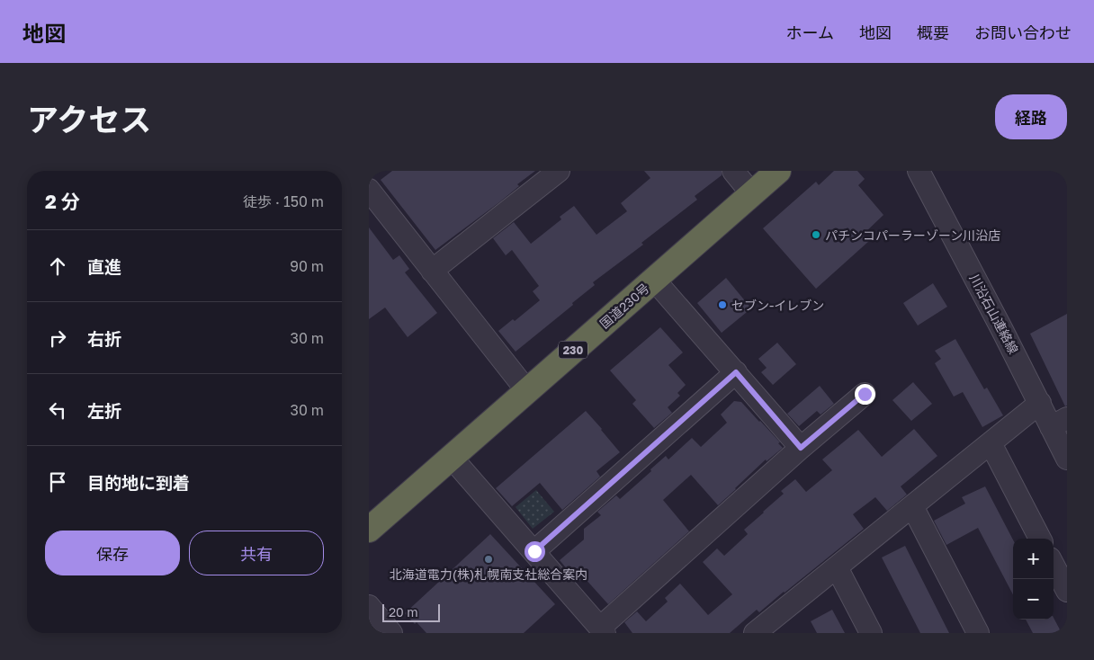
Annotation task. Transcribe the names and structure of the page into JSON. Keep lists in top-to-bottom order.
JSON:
{
  "streets": {
    "highway": ["国道230号", "230"],
    "street": ["川沿石山連絡線"]
  },
  "places": ["パチンコパーラーゾーン川沿店", "セブン-イレブン", "北海道電力(株)札幌南支社総合案内"],
  "scale_bar": "20 m",
  "page": {
    "header": "地図",
    "nav": [
      "ホーム",
      "地図",
      "概要",
      "お問い合わせ"
    ],
    "title": "アクセス",
    "buttons": [
      "経路",
      ["保存", "共有"]
    ],
    "heading": ["2 分", "徒歩 · 150 m"],
    "list": [
      ["直進", "90 m"],
      ["右折", "30 m"],
      ["左折", "30 m"],
      "目的地に到着"
    ],
    "map_buttons": ["+", "−"],
    "scale": "20 m"
  }
}
